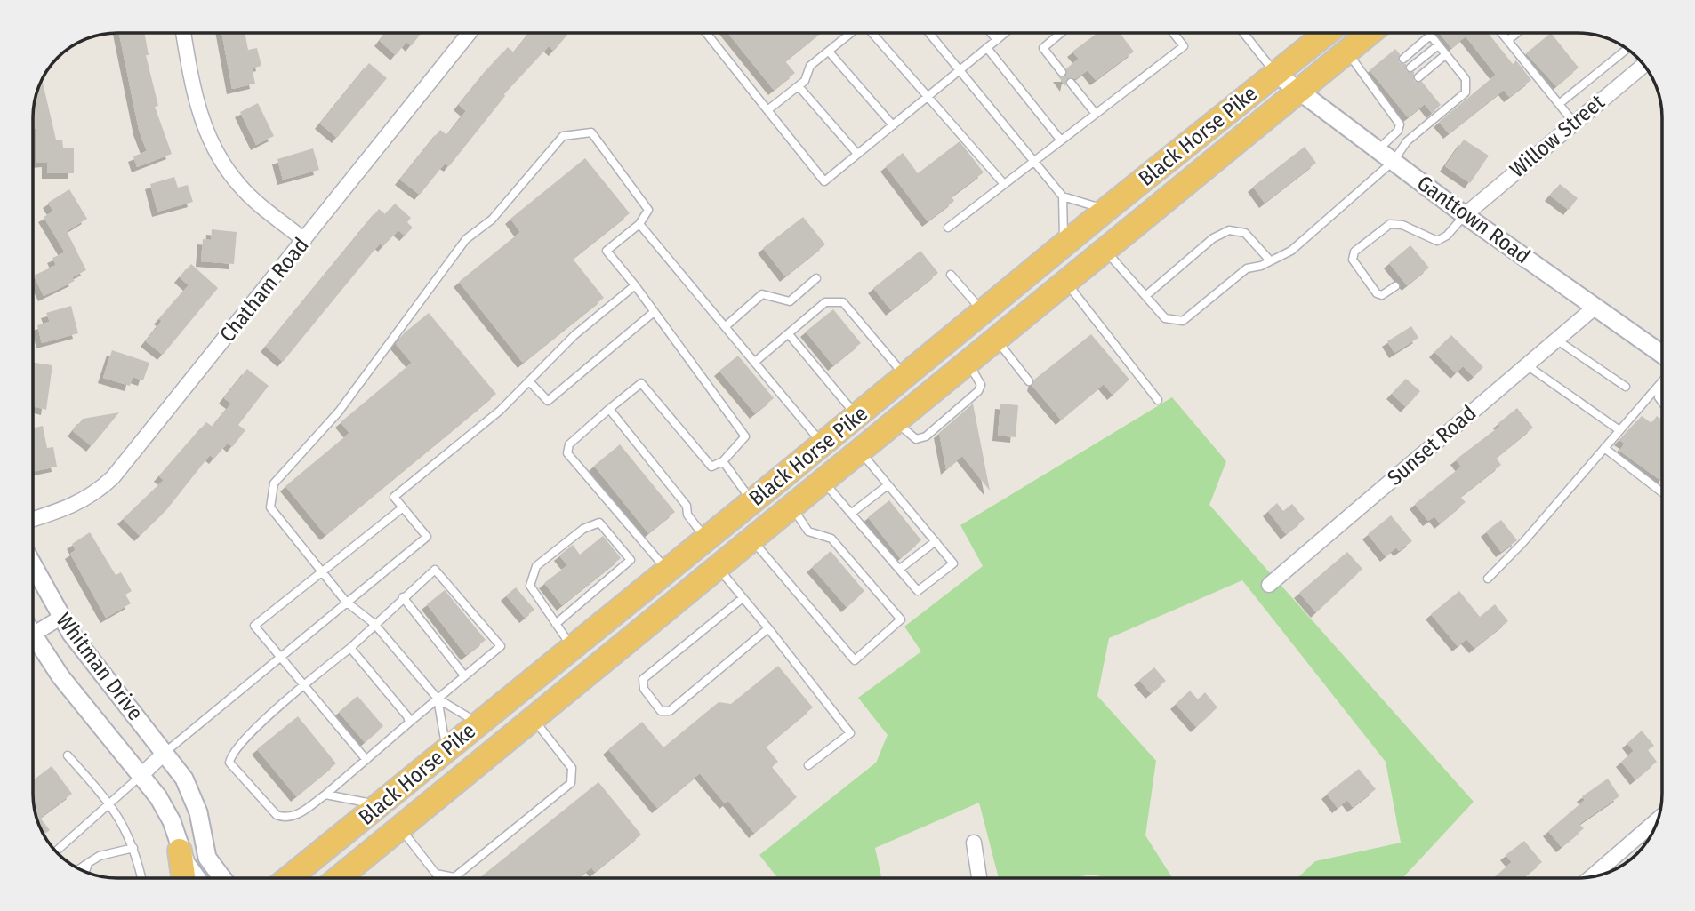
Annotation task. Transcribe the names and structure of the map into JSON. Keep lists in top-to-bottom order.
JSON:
{
  "streets": {
    "highway": ["Black Horse Pike"],
    "street": [
      "Willow Street",
      "Ganttown Road",
      "Chatham Road",
      "Sunset Road",
      "Whitman Drive"
    ]
  },
  "crossings": [
    ["Black Horse Pike", "Ganttown Road"],
    ["Willow Street", "Ganttown Road"],
    ["Ganttown Road", "Sunset Road"]
  ]
}
